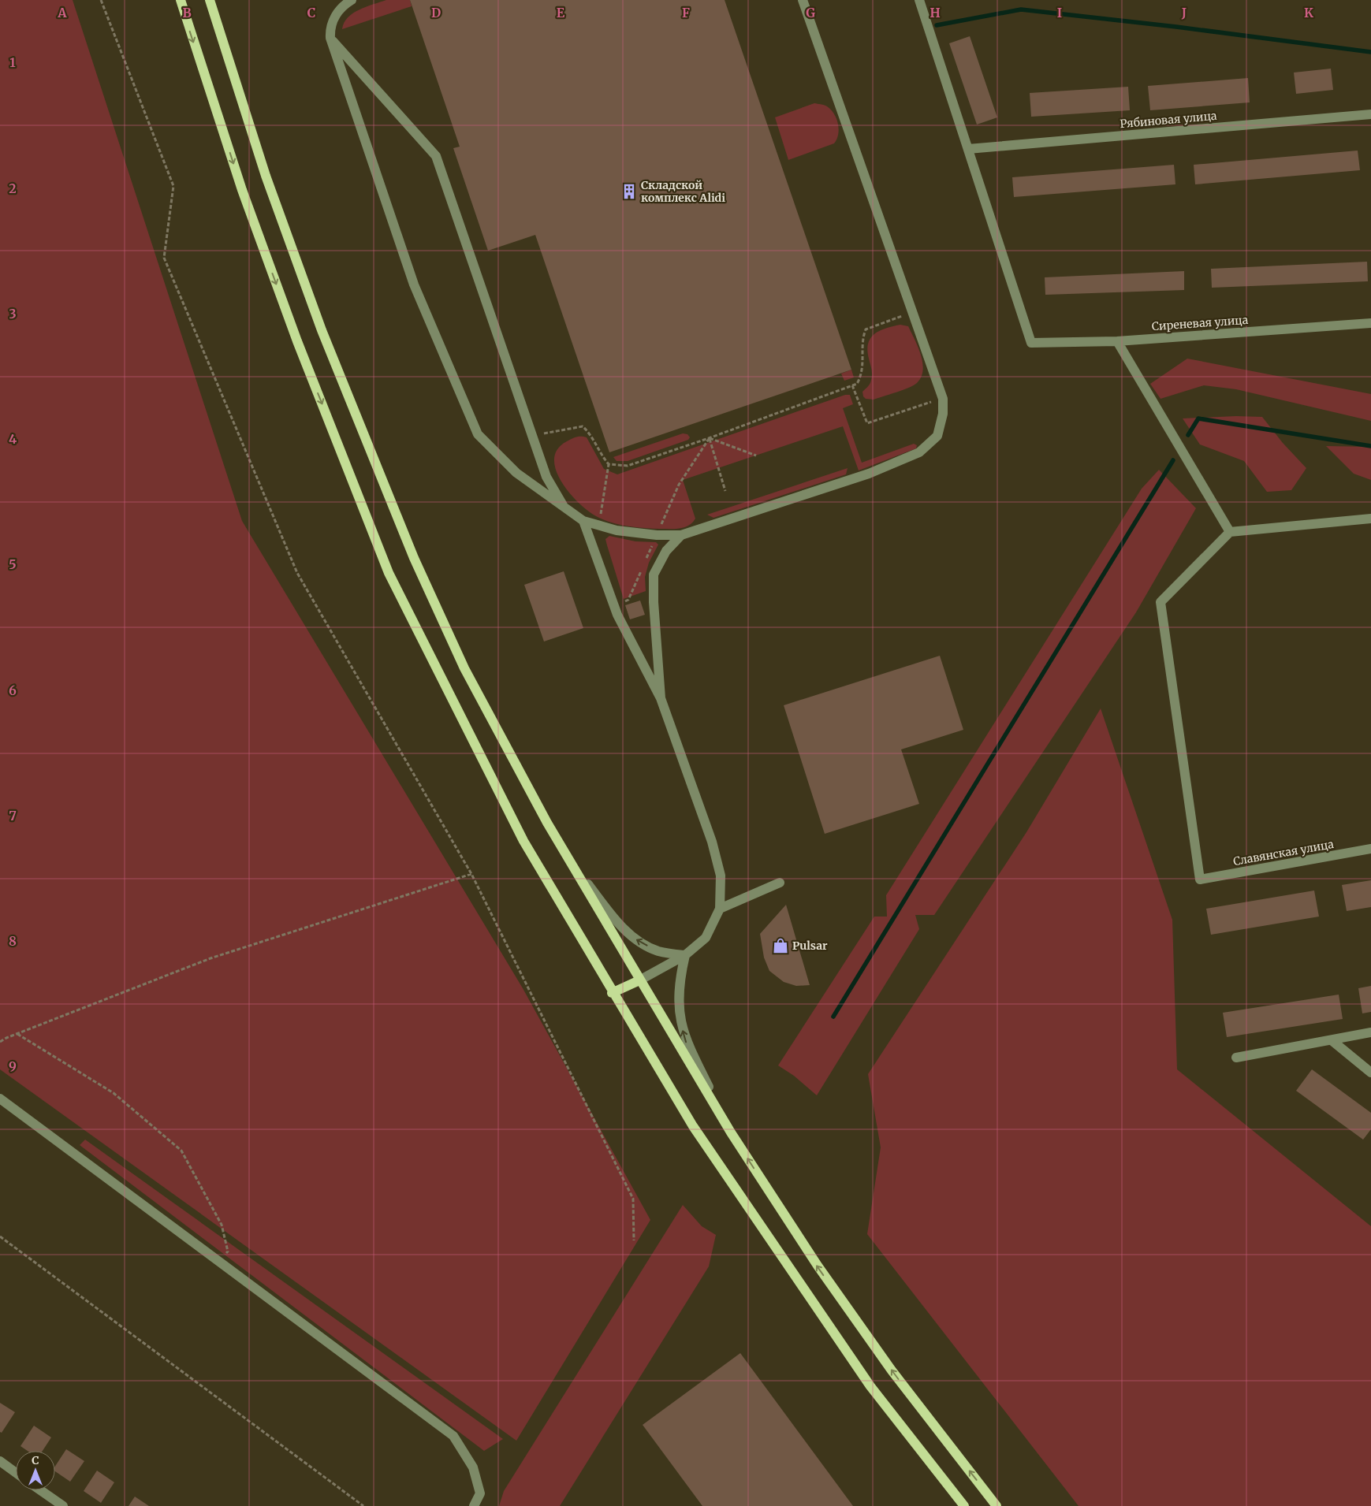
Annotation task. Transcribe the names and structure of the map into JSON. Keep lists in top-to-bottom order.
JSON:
{
  "streets": {
    "street": ["Рябиновая улица", "Сиреневая улица", "Славянская улица"]
  },
  "crossings": [
    ["Рябиновая улица", "Сиреневая улица"]
  ],
  "places": {
    "building": ["Складской комплекс Alidi"],
    "shop": ["Pulsar"]
  },
  "north": "top",
  "grid": {
    "columns": [
      "A",
      "B",
      "C",
      "D",
      "E",
      "F",
      "G",
      "H",
      "I",
      "J",
      "K"
    ],
    "rows": [
      "1",
      "2",
      "3",
      "4",
      "5",
      "6",
      "7",
      "8",
      "9"
    ]
  }
}
